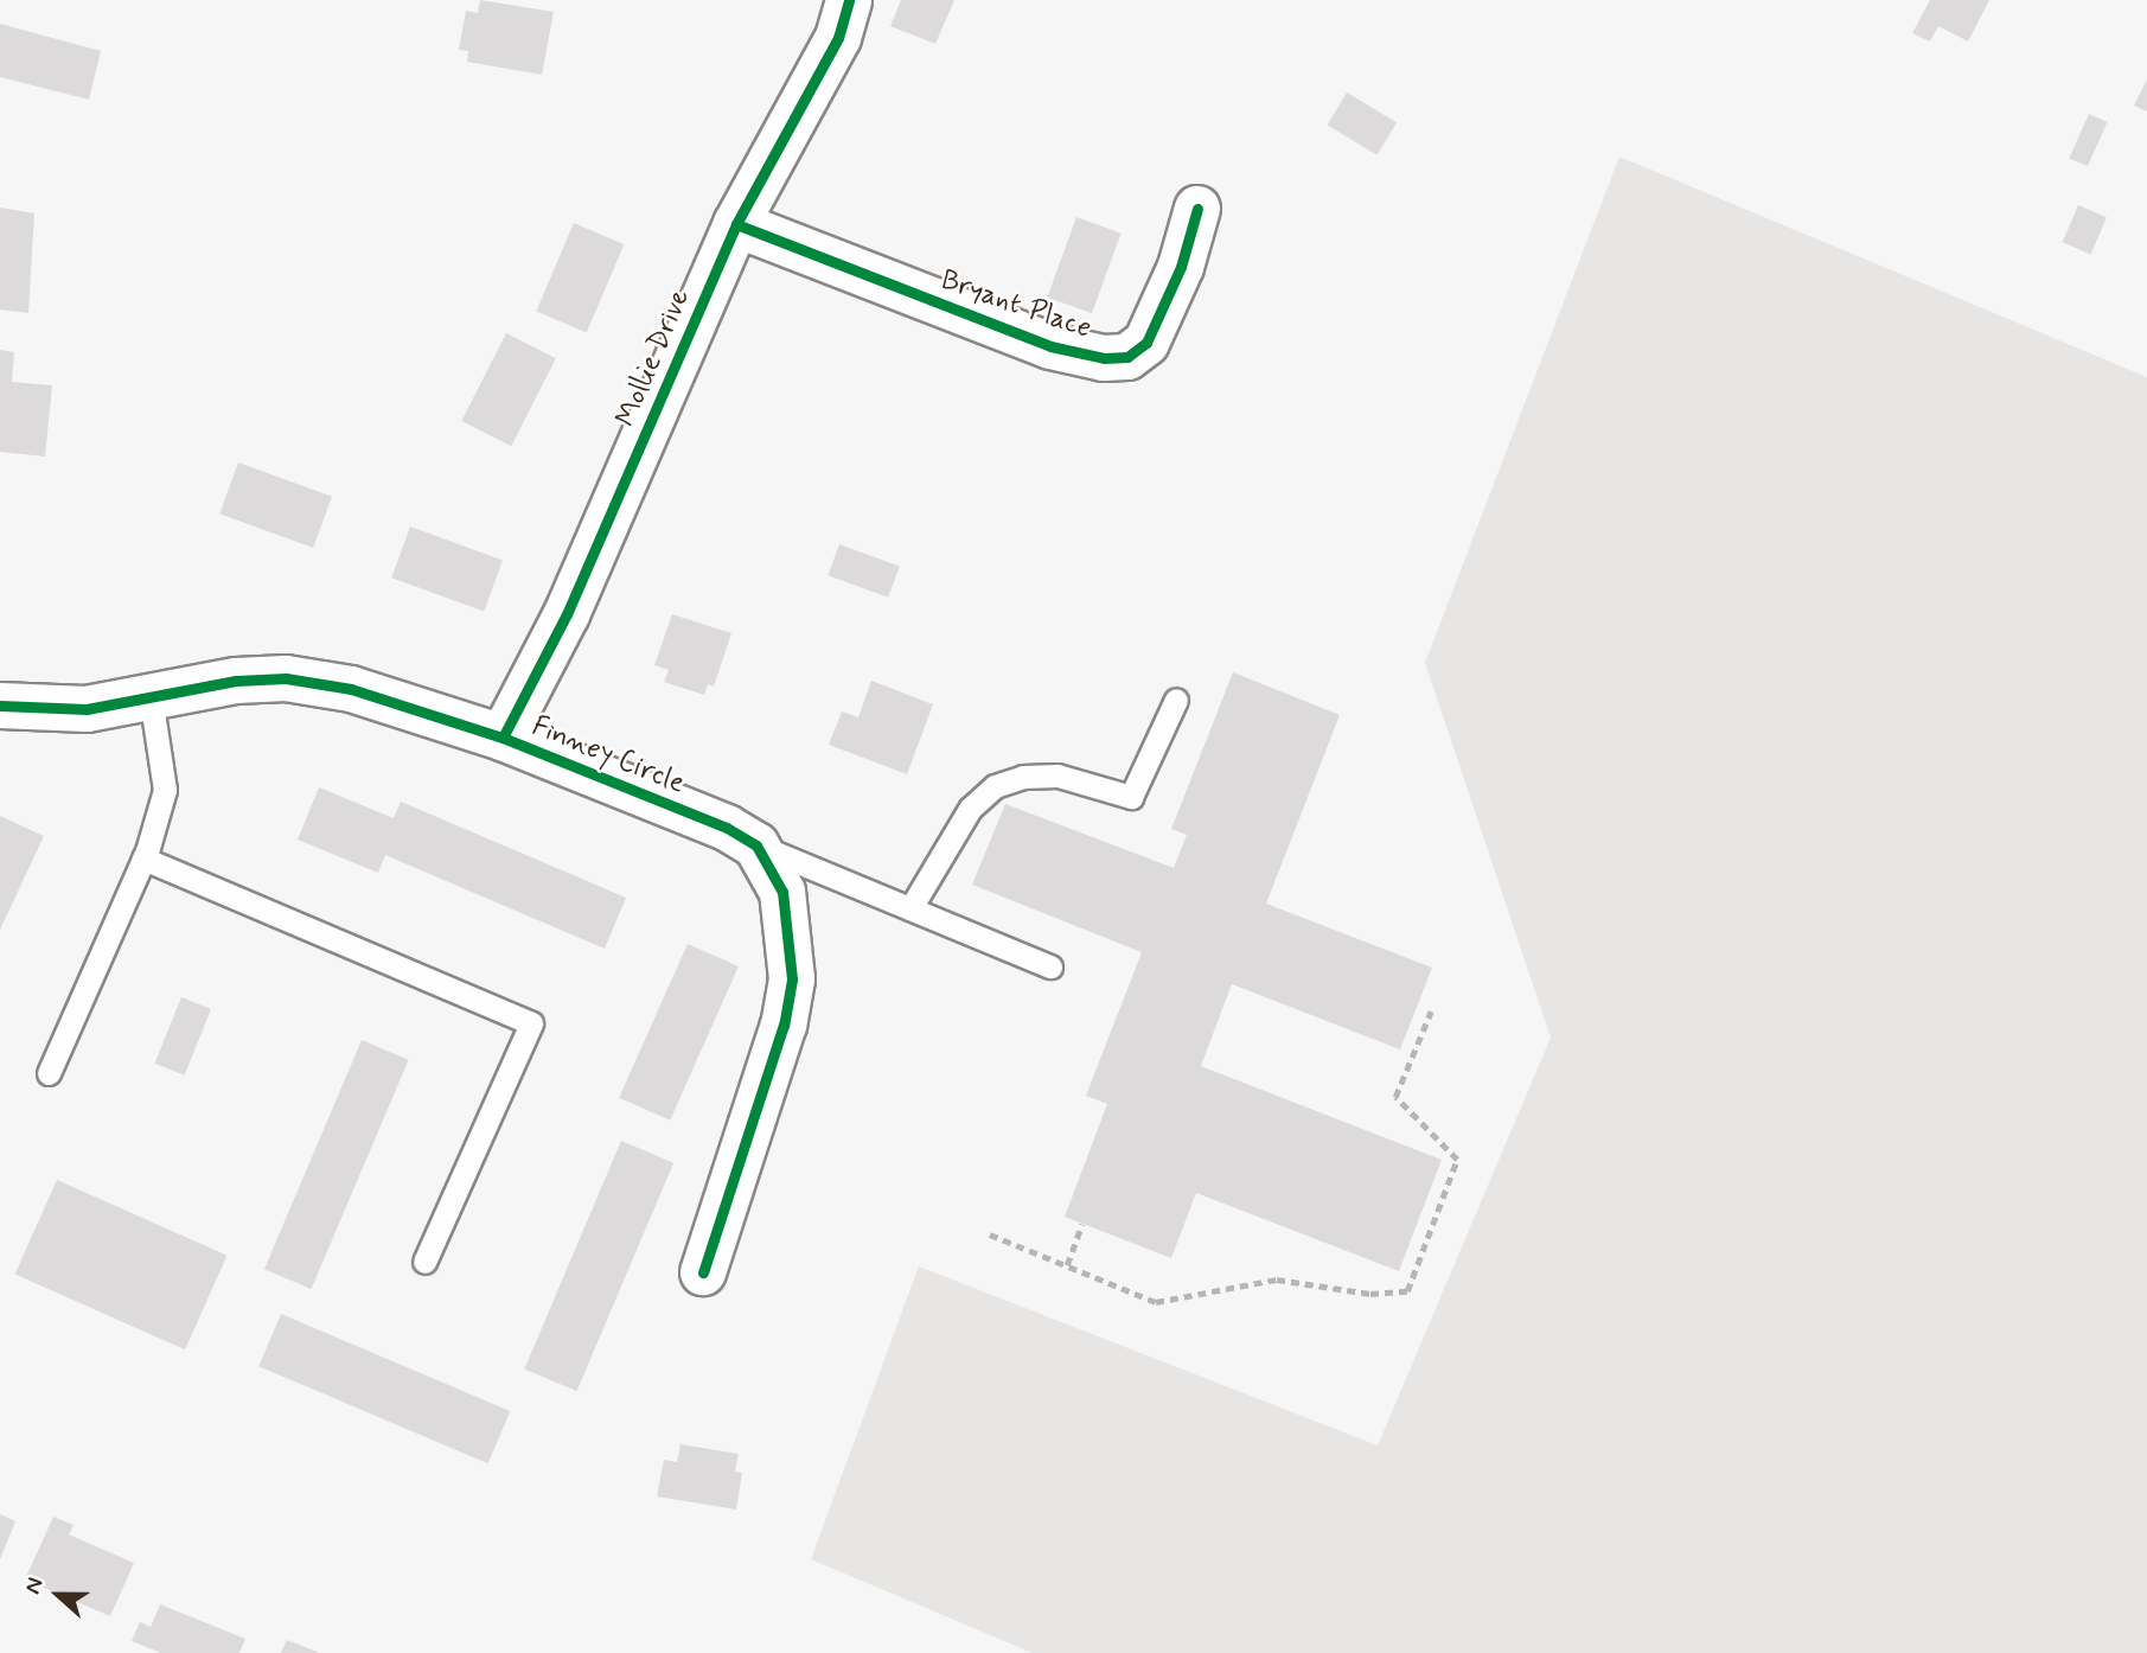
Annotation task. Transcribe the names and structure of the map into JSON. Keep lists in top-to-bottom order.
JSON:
{
  "streets": {
    "street": ["Bryant Place", "Mollie Drive", "Finney Circle"]
  },
  "crossings": [
    ["Bryant Place", "Mollie Drive"],
    ["Mollie Drive", "Finney Circle"]
  ],
  "north": "left"
}
